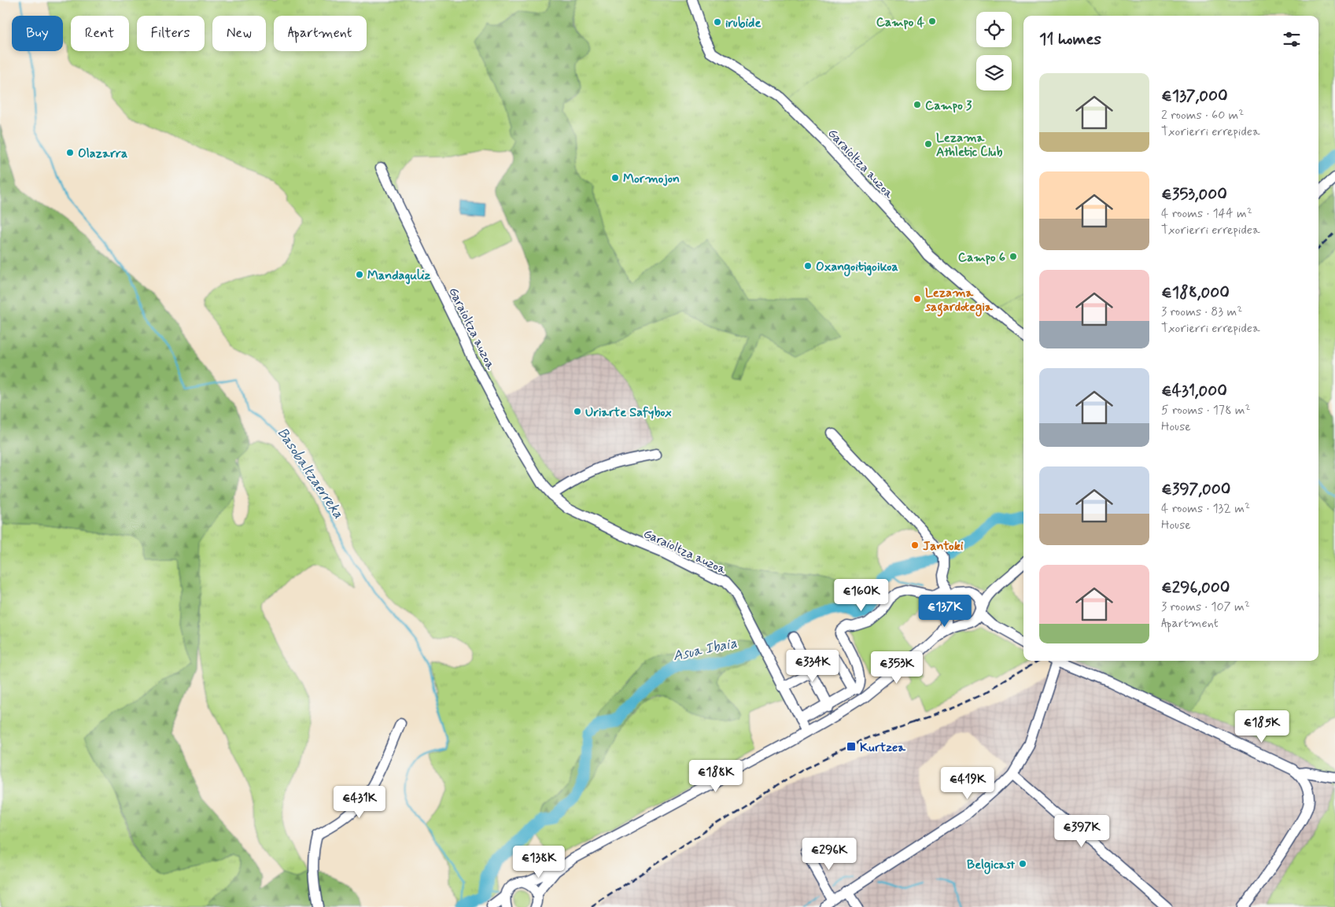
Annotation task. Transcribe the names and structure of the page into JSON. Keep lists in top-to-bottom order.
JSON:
{
  "streets": {
    "street": ["Garaioltza auzoa"]
  },
  "water": ["Basobaltzaerreka", "Asua Ibaia"],
  "places": {
    "other": [
      "Campo 4",
      "irubide",
      "Campo 3",
      "Lezama Athletic Club",
      "Olazarra",
      "Mormojon",
      "Campo 6",
      "Oxangoitigoikoa",
      "Mandaguliz",
      "Lezama sagardotegia",
      "Uriarte Safybox",
      "Jantoki",
      "Belgicast"
    ],
    "transit": ["Kurtzea"]
  },
  "page": {
    "chip": [
      "Buy",
      "Rent",
      "Filters",
      "New",
      "Apartment"
    ],
    "heading": "11 homes",
    "list": [
      {
        "name": "€137,000",
        "note": "2 rooms · 60 m² · Txorierri errepidea"
      },
      {
        "name": "€353,000",
        "note": "4 rooms · 144 m² · Txorierri errepidea"
      },
      {
        "name": "€188,000",
        "note": "3 rooms · 83 m² · Txorierri errepidea"
      },
      {
        "name": "€431,000",
        "note": "5 rooms · 178 m² · House"
      },
      {
        "name": "€397,000",
        "note": "4 rooms · 132 m² · House"
      },
      {
        "name": "€296,000",
        "note": "3 rooms · 107 m² · Apartment"
      }
    ],
    "price": [
      "€160K",
      "€137K",
      "€334K",
      "€353K",
      "€185K",
      "€188K",
      "€419K",
      "€431K",
      "€397K",
      "€296K",
      "€138K"
    ]
  }
}
